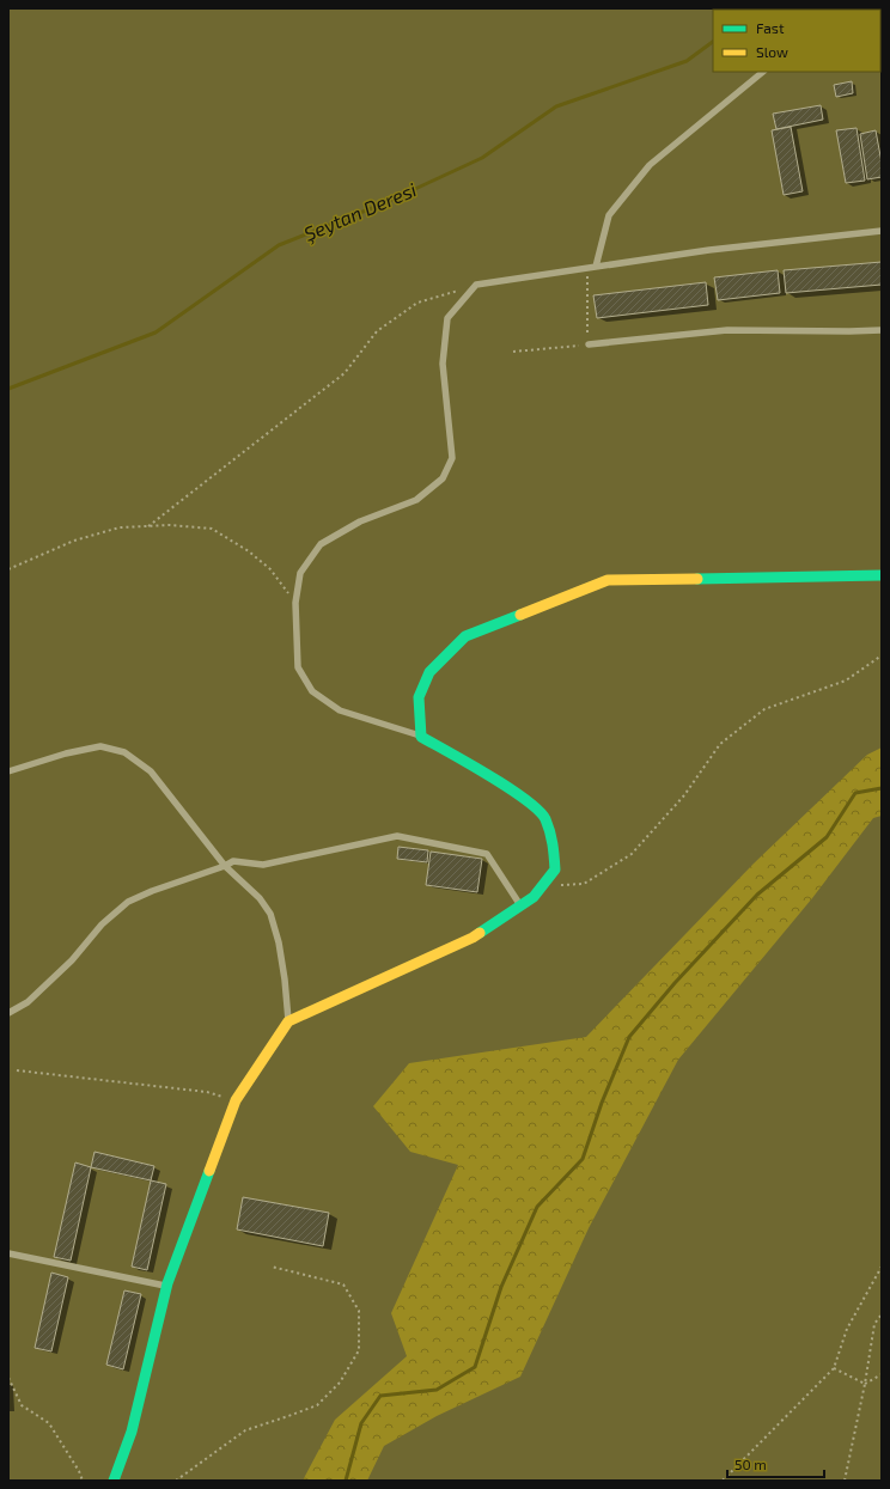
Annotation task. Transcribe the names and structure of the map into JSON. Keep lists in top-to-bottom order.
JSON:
{
  "water": ["Şeytan Deresi"],
  "legend": ["Fast", "Slow"],
  "scale_bar": "50 m"
}
